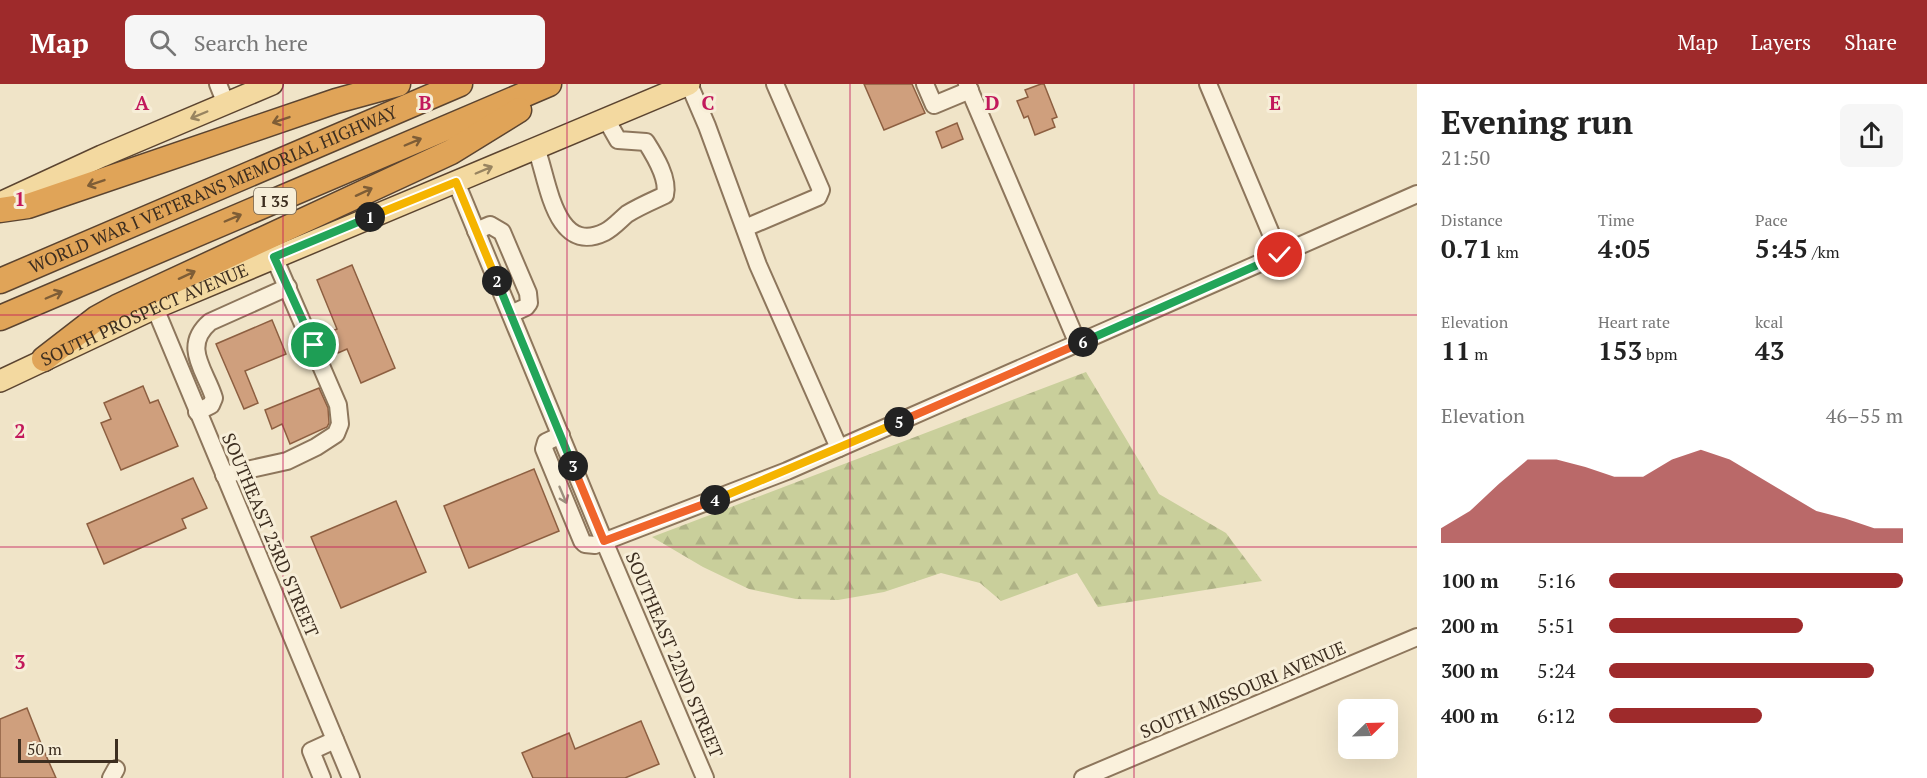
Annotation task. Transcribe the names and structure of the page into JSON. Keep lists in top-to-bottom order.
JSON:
{
  "streets": {
    "highway": ["WORLD WAR I VETERANS MEMORIAL HIGHWAY", "I 35"],
    "main road": ["SOUTH PROSPECT AVENUE"],
    "street": ["SOUTHEAST 23RD STREET", "SOUTHEAST 22ND STREET", "SOUTH MISSOURI AVENUE"]
  },
  "crossings": [
    ["SOUTH PROSPECT AVENUE", "SOUTHEAST 23RD STREET"],
    ["SOUTH PROSPECT AVENUE", "SOUTHEAST 22ND STREET"]
  ],
  "scale_bar": "50 m",
  "north": "top right",
  "page": {
    "header": "Map",
    "search": "Search here",
    "nav": ["Map", "Layers", "Share"],
    "heading": ["Evening run", "21:50"],
    "stats": [
      ["Distance", "0.71 km"],
      ["Time", "4:05"],
      ["Pace", "5:45 /km"],
      ["Elevation", "11 m"],
      ["Heart rate", "153 bpm"],
      ["kcal", "43"]
    ],
    "pins": [
      "1",
      "2",
      "6",
      "5",
      "3",
      "4"
    ],
    "chart": ["Elevation", "46–55 m"],
    "list": [
      {
        "name": "100 m",
        "note": "5:16"
      },
      {
        "name": "200 m",
        "note": "5:51"
      },
      {
        "name": "300 m",
        "note": "5:24"
      },
      {
        "name": "400 m",
        "note": "6:12"
      }
    ],
    "scale": "50 m"
  },
  "grid": {
    "columns": [
      "A",
      "B",
      "C",
      "D",
      "E"
    ],
    "rows": ["1", "2", "3"]
  }
}
